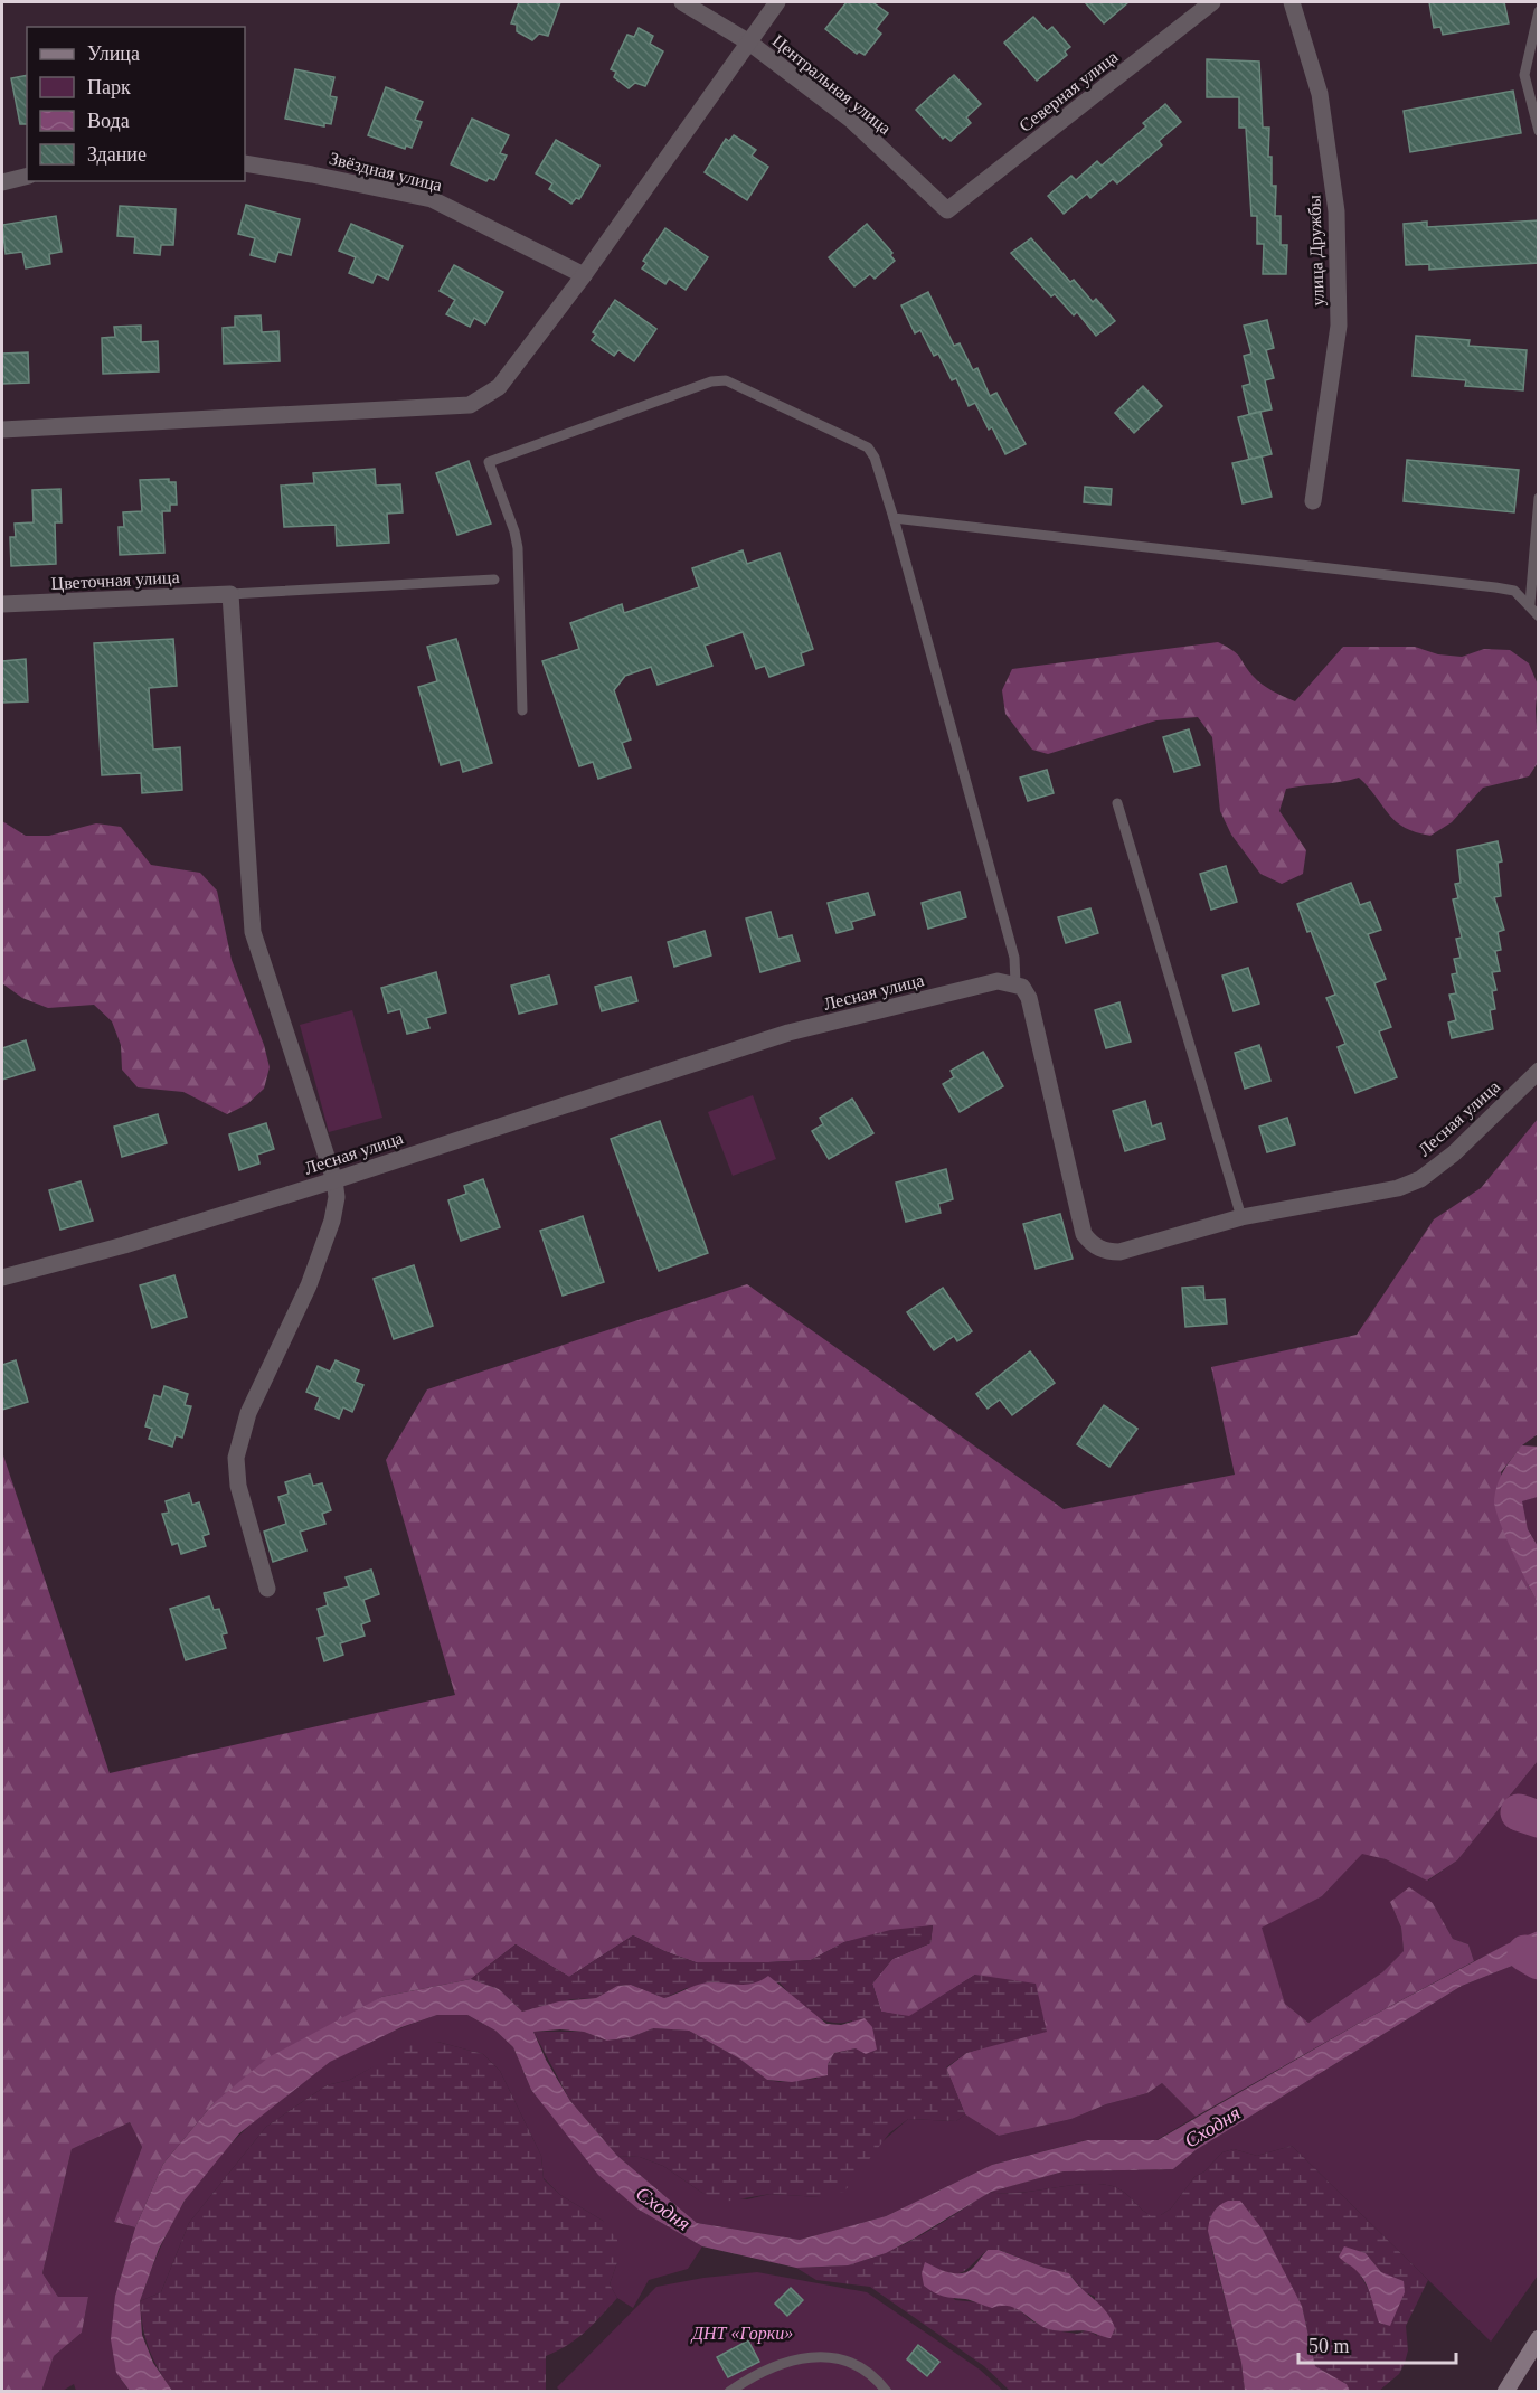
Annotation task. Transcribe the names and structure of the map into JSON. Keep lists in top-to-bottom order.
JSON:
{
  "streets": {
    "street": [
      "Центральная улица",
      "Северная улица",
      "Звёздная улица",
      "улица Дружбы",
      "Цветочная улица",
      "Лесная улица"
    ]
  },
  "crossings": [
    ["Центральная улица", "Северная улица"]
  ],
  "water": ["Сходня"],
  "parks": ["ДНТ «Горки»"],
  "legend": [
    "Улица",
    "Парк",
    "Вода",
    "Здание"
  ],
  "scale_bar": "50 m"
}
